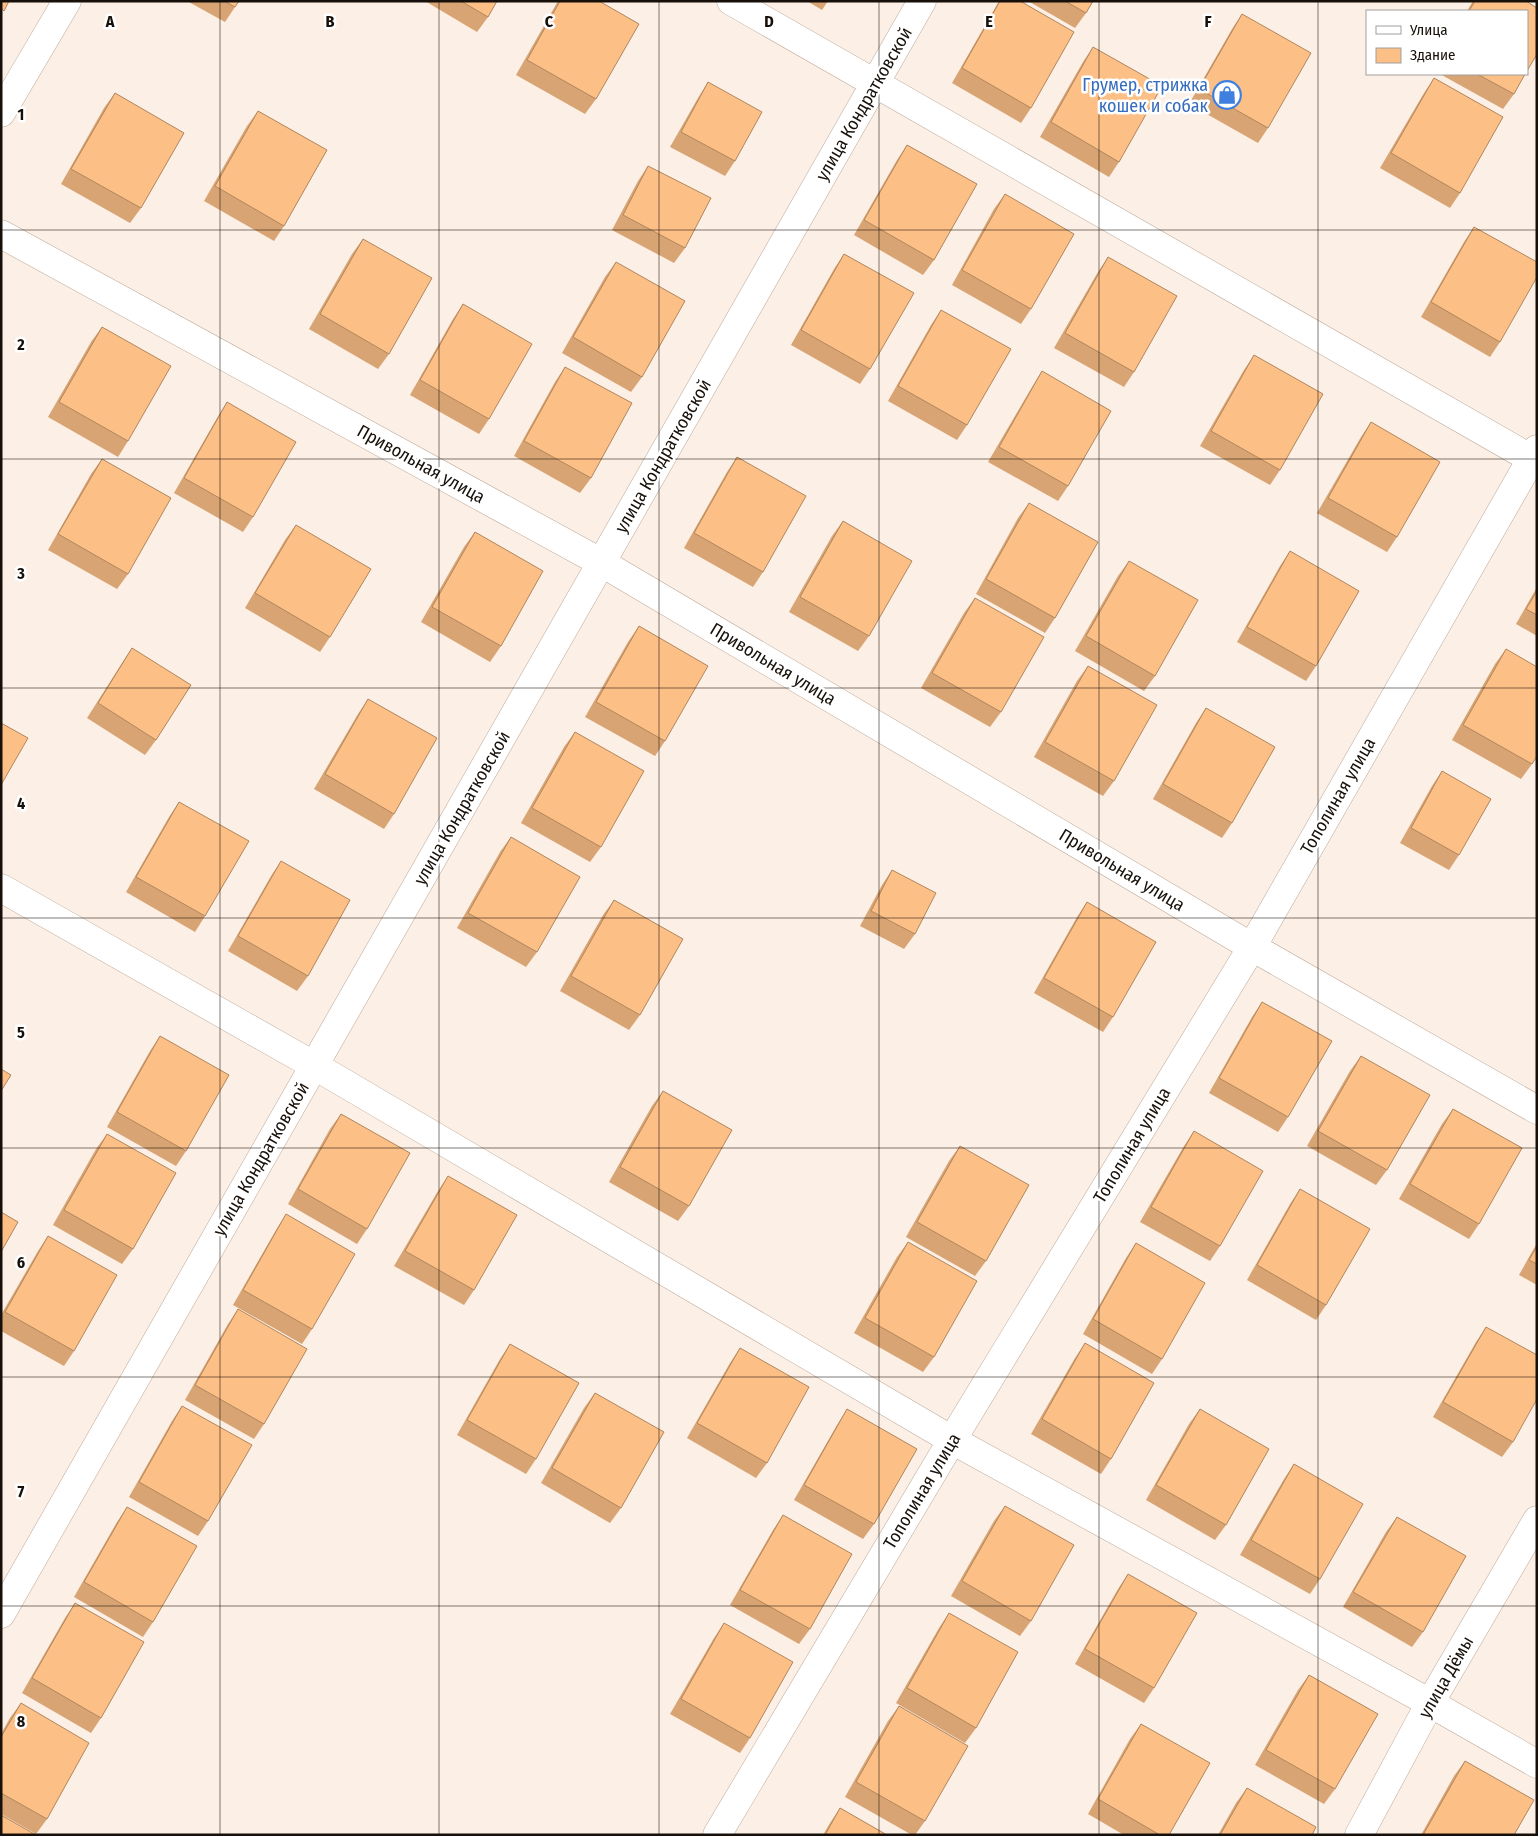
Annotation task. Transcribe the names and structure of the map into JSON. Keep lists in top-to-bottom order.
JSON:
{
  "streets": {
    "street": [
      "улица Кондратковской",
      "Привольная улица",
      "Тополиная улица",
      "улица Дёмы"
    ]
  },
  "crossings": [
    ["улица Кондратковской", "Привольная улица"],
    ["Привольная улица", "Тополиная улица"]
  ],
  "places": {
    "shop": ["Грумер, стрижка кошек и собак"]
  },
  "legend": ["Улица", "Здание"],
  "grid": {
    "columns": [
      "A",
      "B",
      "C",
      "D",
      "E",
      "F"
    ],
    "rows": [
      "1",
      "2",
      "3",
      "4",
      "5",
      "6",
      "7",
      "8"
    ]
  }
}
